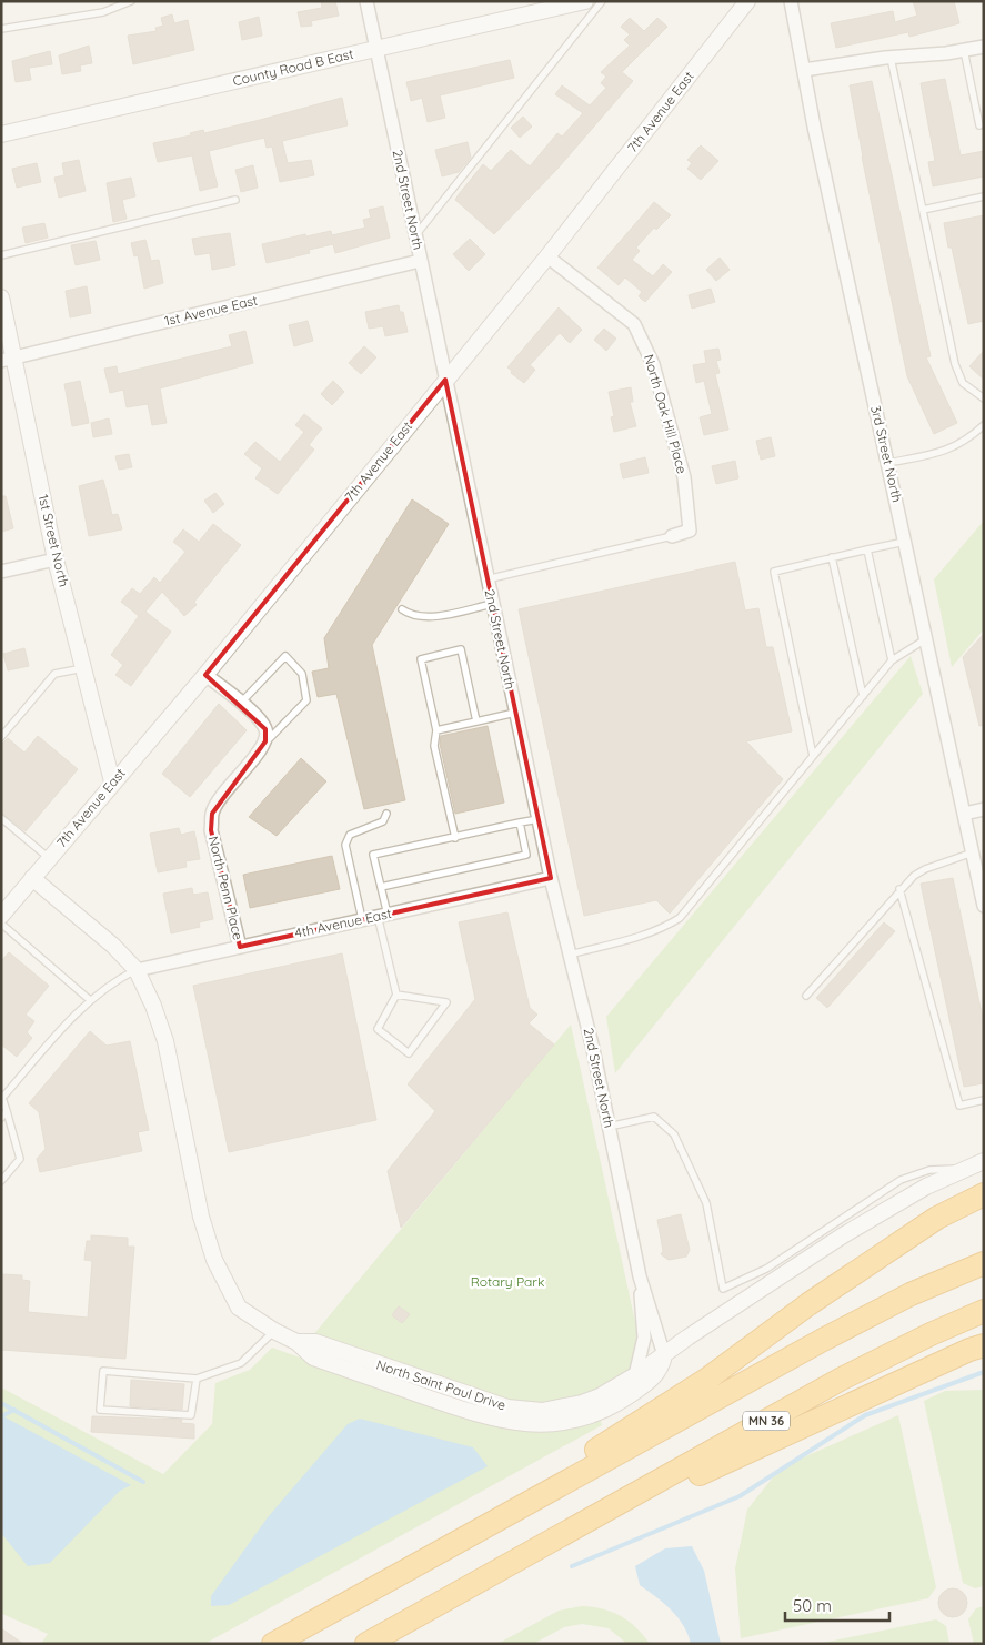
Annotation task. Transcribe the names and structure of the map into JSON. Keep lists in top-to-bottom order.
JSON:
{
  "streets": {
    "highway": ["MN 36"],
    "street": [
      "County Road B East",
      "7th Avenue East",
      "2nd Street North",
      "1st Avenue East",
      "North Oak Hill Place",
      "3rd Street North",
      "1st Street North",
      "North Penn Place",
      "4th Avenue East",
      "North Saint Paul Drive"
    ]
  },
  "crossings": [
    ["County Road B East", "2nd Street North"],
    ["7th Avenue East", "2nd Street North"],
    ["7th Avenue East", "North Oak Hill Place"],
    ["7th Avenue East", "1st Street North"],
    ["7th Avenue East", "North Saint Paul Drive"],
    ["2nd Street North", "1st Avenue East"],
    ["2nd Street North", "4th Avenue East"],
    ["2nd Street North", "North Saint Paul Drive"],
    ["1st Avenue East", "1st Street North"],
    ["North Penn Place", "4th Avenue East"],
    ["4th Avenue East", "North Saint Paul Drive"]
  ],
  "parks": ["Rotary Park"],
  "scale_bar": "50 m"
}
